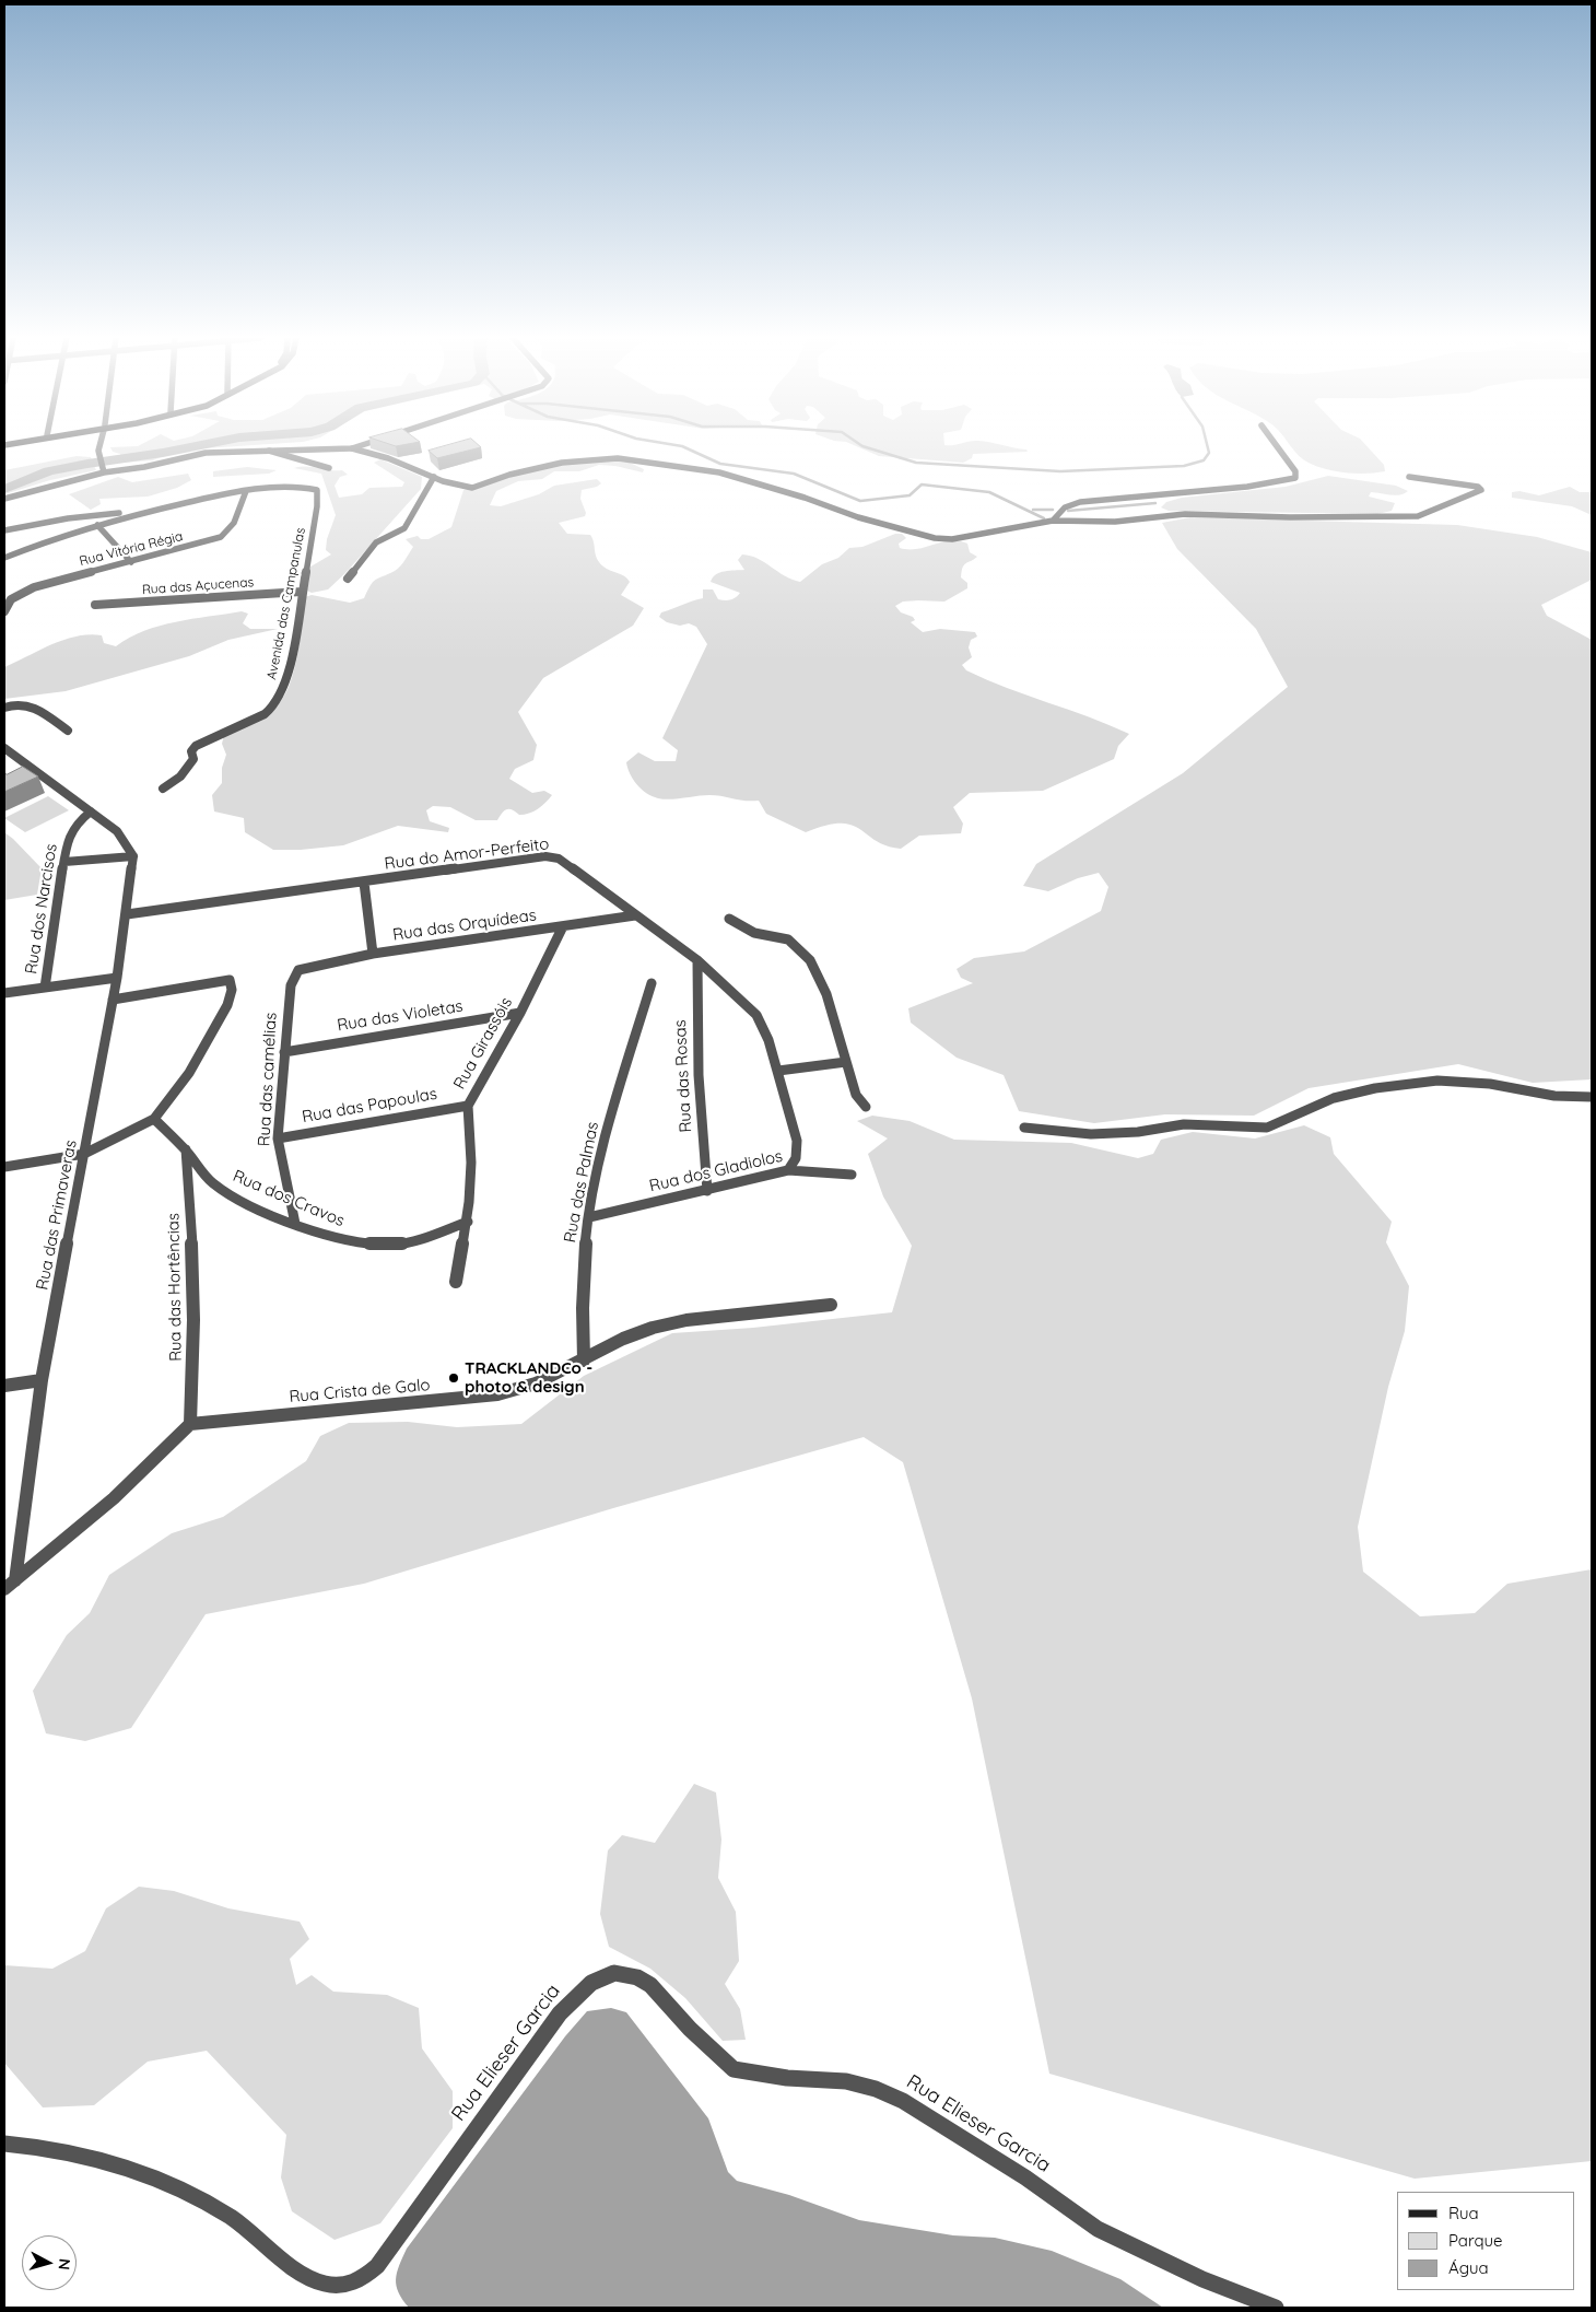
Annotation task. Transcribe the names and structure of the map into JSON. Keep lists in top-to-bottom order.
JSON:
{
  "streets": {
    "street": [
      "Rua Vitória Régia",
      "Rua das Açucenas",
      "Avenida das Campanulas",
      "Rua do Amor-Perfeito",
      "Rua dos Narcisos",
      "Rua das Orquídeas",
      "Rua das Violetas",
      "Rua Girassóis",
      "Rua das Rosas",
      "Rua das camélias",
      "Rua das Papoulas",
      "Rua dos Gladiolos",
      "Rua das Palmas",
      "Rua dos Cravos",
      "Rua das Primaveras",
      "Rua das Hortências",
      "Rua Crista de Galo",
      "Rua Elieser Garcia"
    ]
  },
  "crossings": [
    ["Rua Vitória Régia", "Avenida das Campanulas"],
    ["Rua das Açucenas", "Avenida das Campanulas"],
    ["Rua do Amor-Perfeito", "Rua das Orquídeas"],
    ["Rua do Amor-Perfeito", "Rua das Rosas"],
    ["Rua do Amor-Perfeito", "Rua dos Gladiolos"],
    ["Rua do Amor-Perfeito", "Rua das Primaveras"],
    ["Rua das Orquídeas", "Rua Girassóis"],
    ["Rua das Orquídeas", "Rua das camélias"],
    ["Rua das Violetas", "Rua Girassóis"],
    ["Rua das Violetas", "Rua das camélias"],
    ["Rua Girassóis", "Rua das Papoulas"],
    ["Rua Girassóis", "Rua dos Cravos"],
    ["Rua das Rosas", "Rua dos Gladiolos"],
    ["Rua das camélias", "Rua das Papoulas"],
    ["Rua das camélias", "Rua dos Cravos"],
    ["Rua dos Gladiolos", "Rua das Palmas"],
    ["Rua das Palmas", "Rua Crista de Galo"],
    ["Rua dos Cravos", "Rua das Hortências"],
    ["Rua das Hortências", "Rua Crista de Galo"]
  ],
  "places": ["TRACKLANDCo - photo & design"],
  "legend": ["Rua", "Parque", "Água"],
  "north": "right"
}
